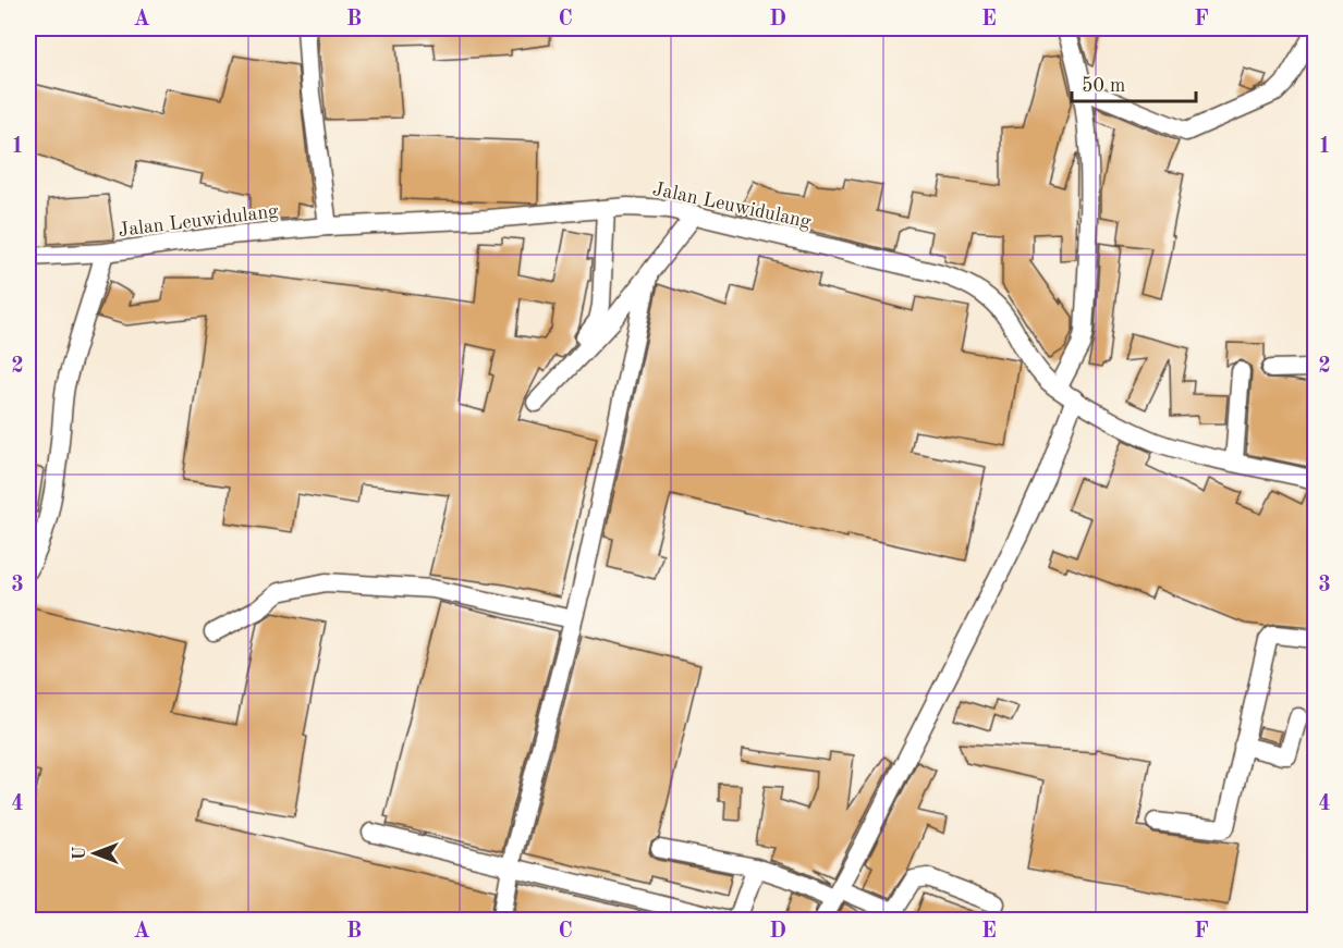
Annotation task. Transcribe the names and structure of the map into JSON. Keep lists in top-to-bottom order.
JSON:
{
  "streets": {
    "street": ["Jalan Leuwidulang"]
  },
  "scale_bar": "50 m",
  "north": "left",
  "grid": {
    "columns": [
      "A",
      "B",
      "C",
      "D",
      "E",
      "F"
    ],
    "rows": [
      "1",
      "2",
      "3",
      "4"
    ]
  }
}
